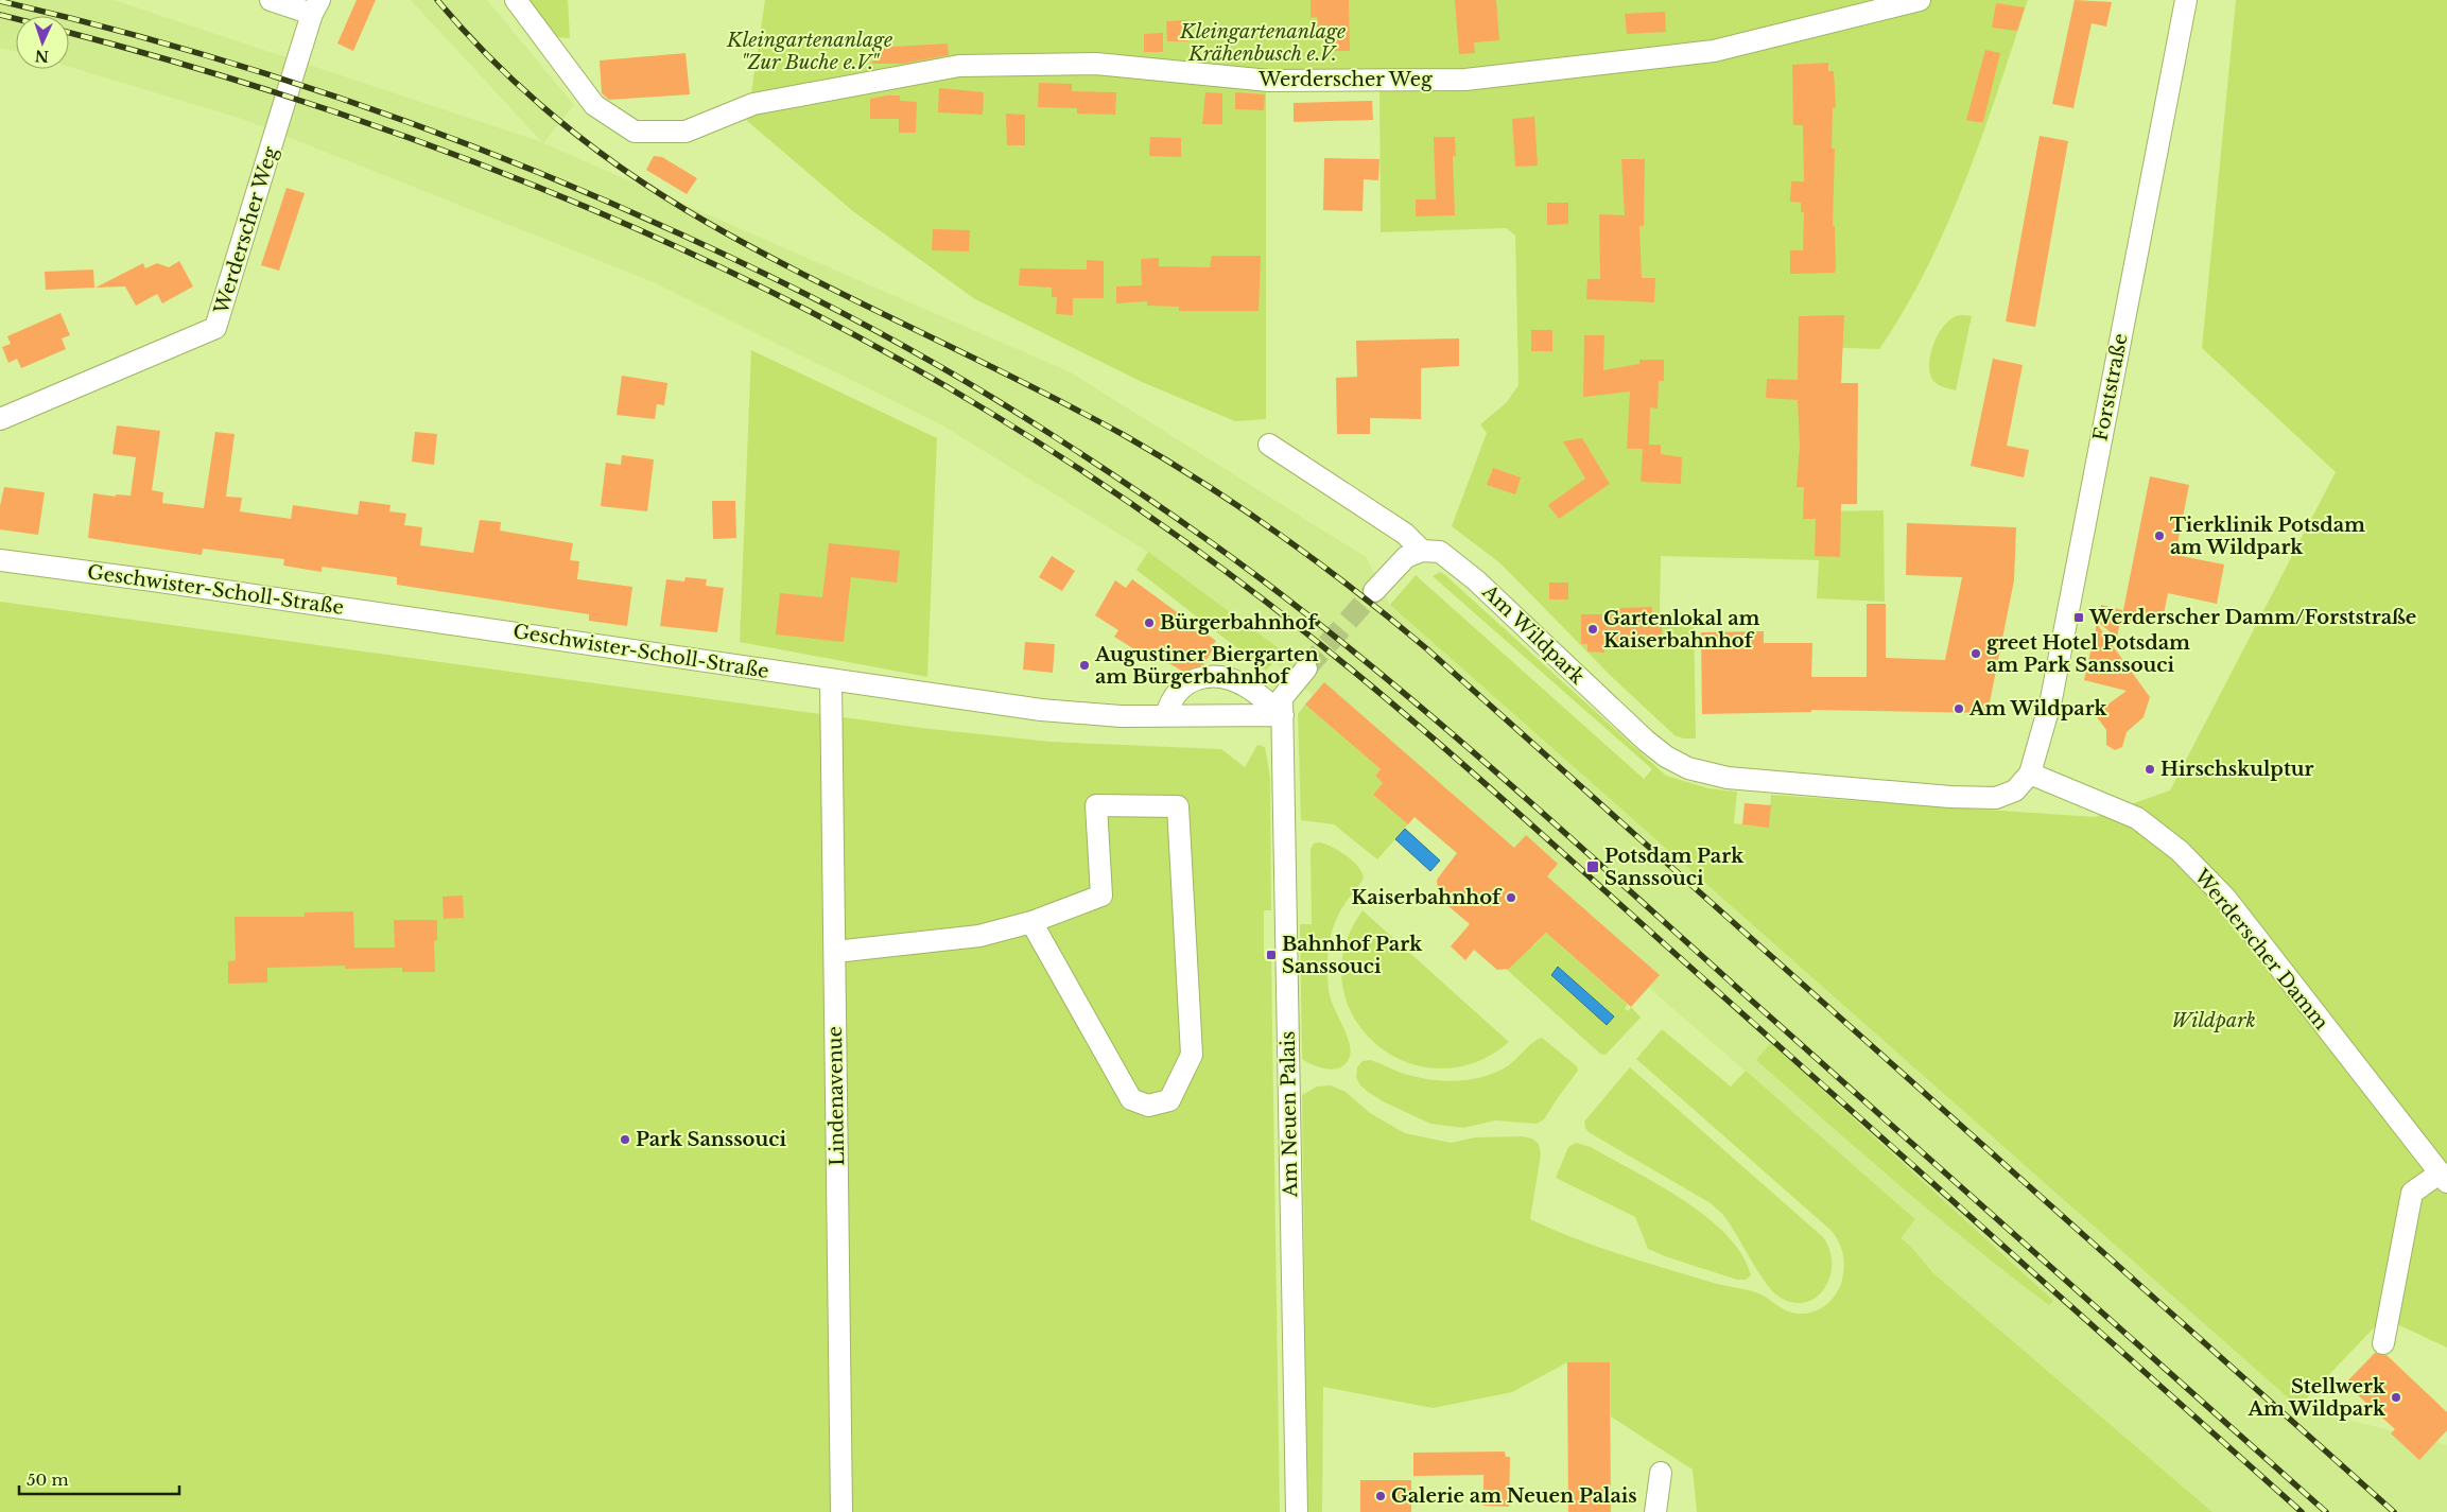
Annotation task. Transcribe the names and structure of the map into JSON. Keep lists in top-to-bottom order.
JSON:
{
  "streets": {
    "street": [
      "Werderscher Weg",
      "Forststraße",
      "Geschwister-Scholl-Straße",
      "Am Wildpark",
      "Werderscher Damm",
      "Lindenavenue",
      "Am Neuen Palais"
    ]
  },
  "crossings": [
    ["Forststraße", "Am Wildpark"],
    ["Forststraße", "Werderscher Damm"],
    ["Geschwister-Scholl-Straße", "Lindenavenue"],
    ["Geschwister-Scholl-Straße", "Am Neuen Palais"],
    ["Am Wildpark", "Werderscher Damm"]
  ],
  "parks": ["Kleingartenanlage Krähenbusch e.V.", "Kleingartenanlage \"Zur Buche e.V.\"", "Wildpark"],
  "places": {
    "other": [
      "Tierklinik Potsdam am Wildpark",
      "Bürgerbahnhof",
      "Gartenlokal am Kaiserbahnhof",
      "greet Hotel Potsdam am Park Sanssouci",
      "Augustiner Biergarten am Bürgerbahnhof",
      "Am Wildpark",
      "Hirschskulptur",
      "Kaiserbahnhof",
      "Park Sanssouci",
      "Stellwerk Am Wildpark",
      "Galerie am Neuen Palais"
    ],
    "transit": ["Werderscher Damm/Forststraße", "Potsdam Park Sanssouci", "Bahnhof Park Sanssouci"]
  },
  "scale_bar": "50 m",
  "north": "bottom"
}
